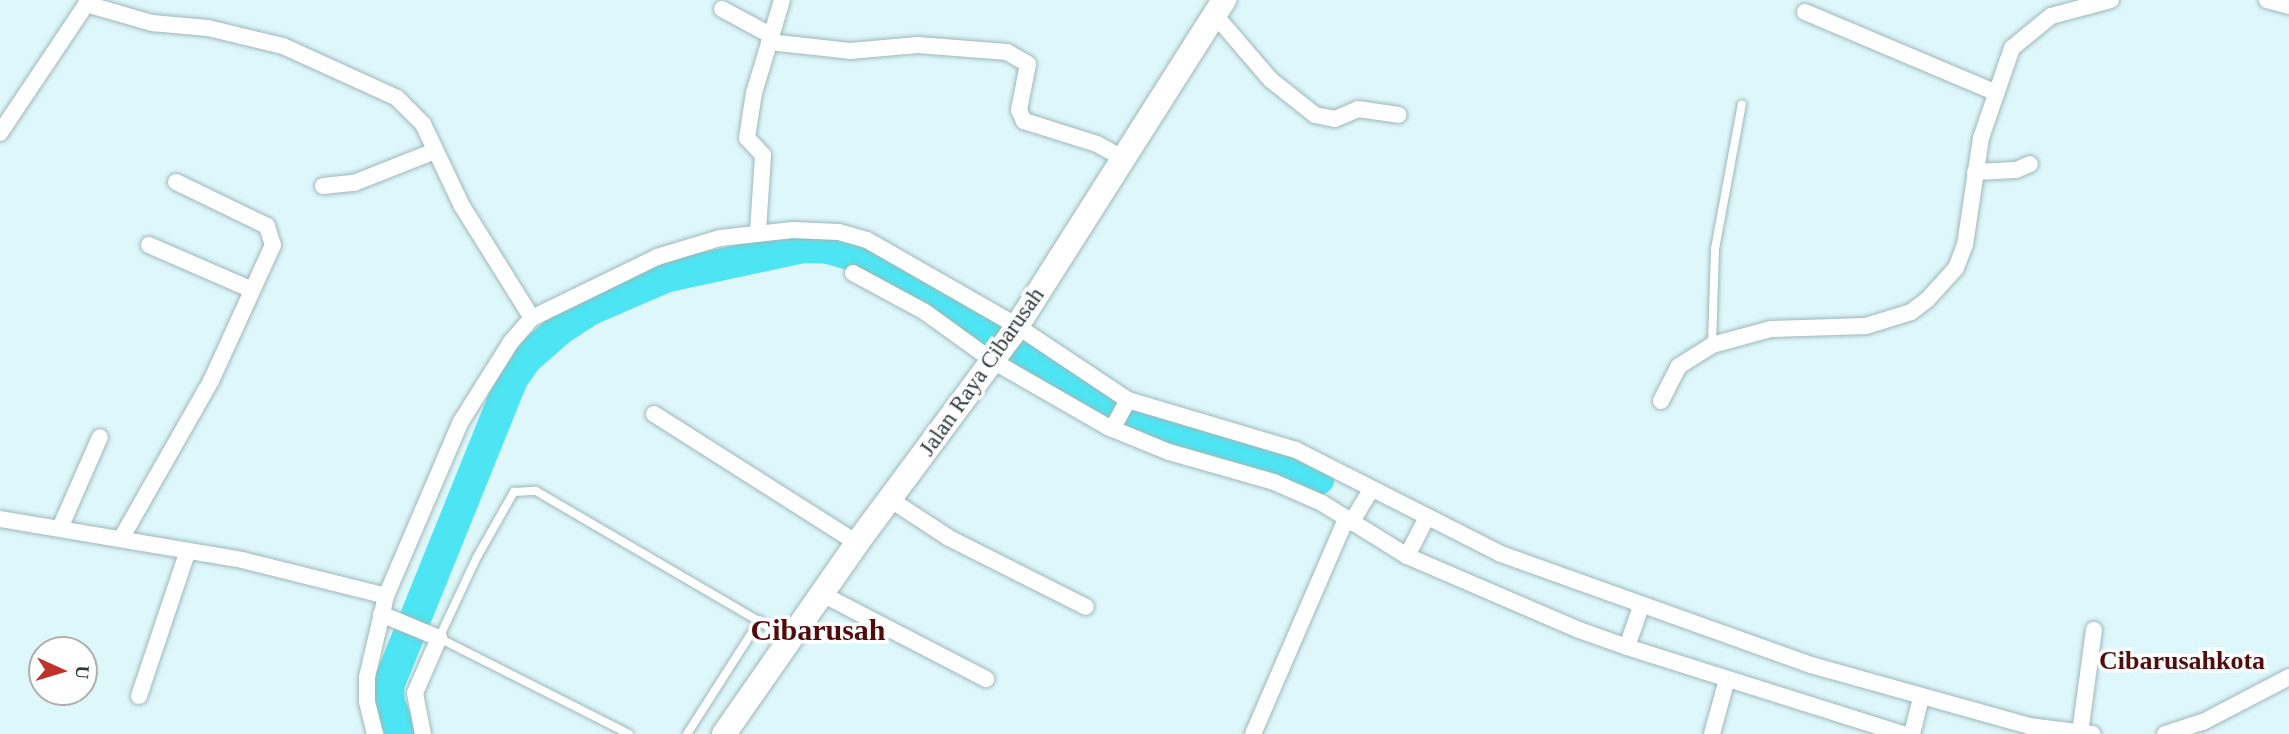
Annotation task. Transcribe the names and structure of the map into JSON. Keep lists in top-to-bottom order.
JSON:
{
  "streets": {
    "main road": ["Jalan Raya Cibarusah"]
  },
  "districts": ["Cibarusah", "Cibarusahkota"],
  "north": "right"
}
